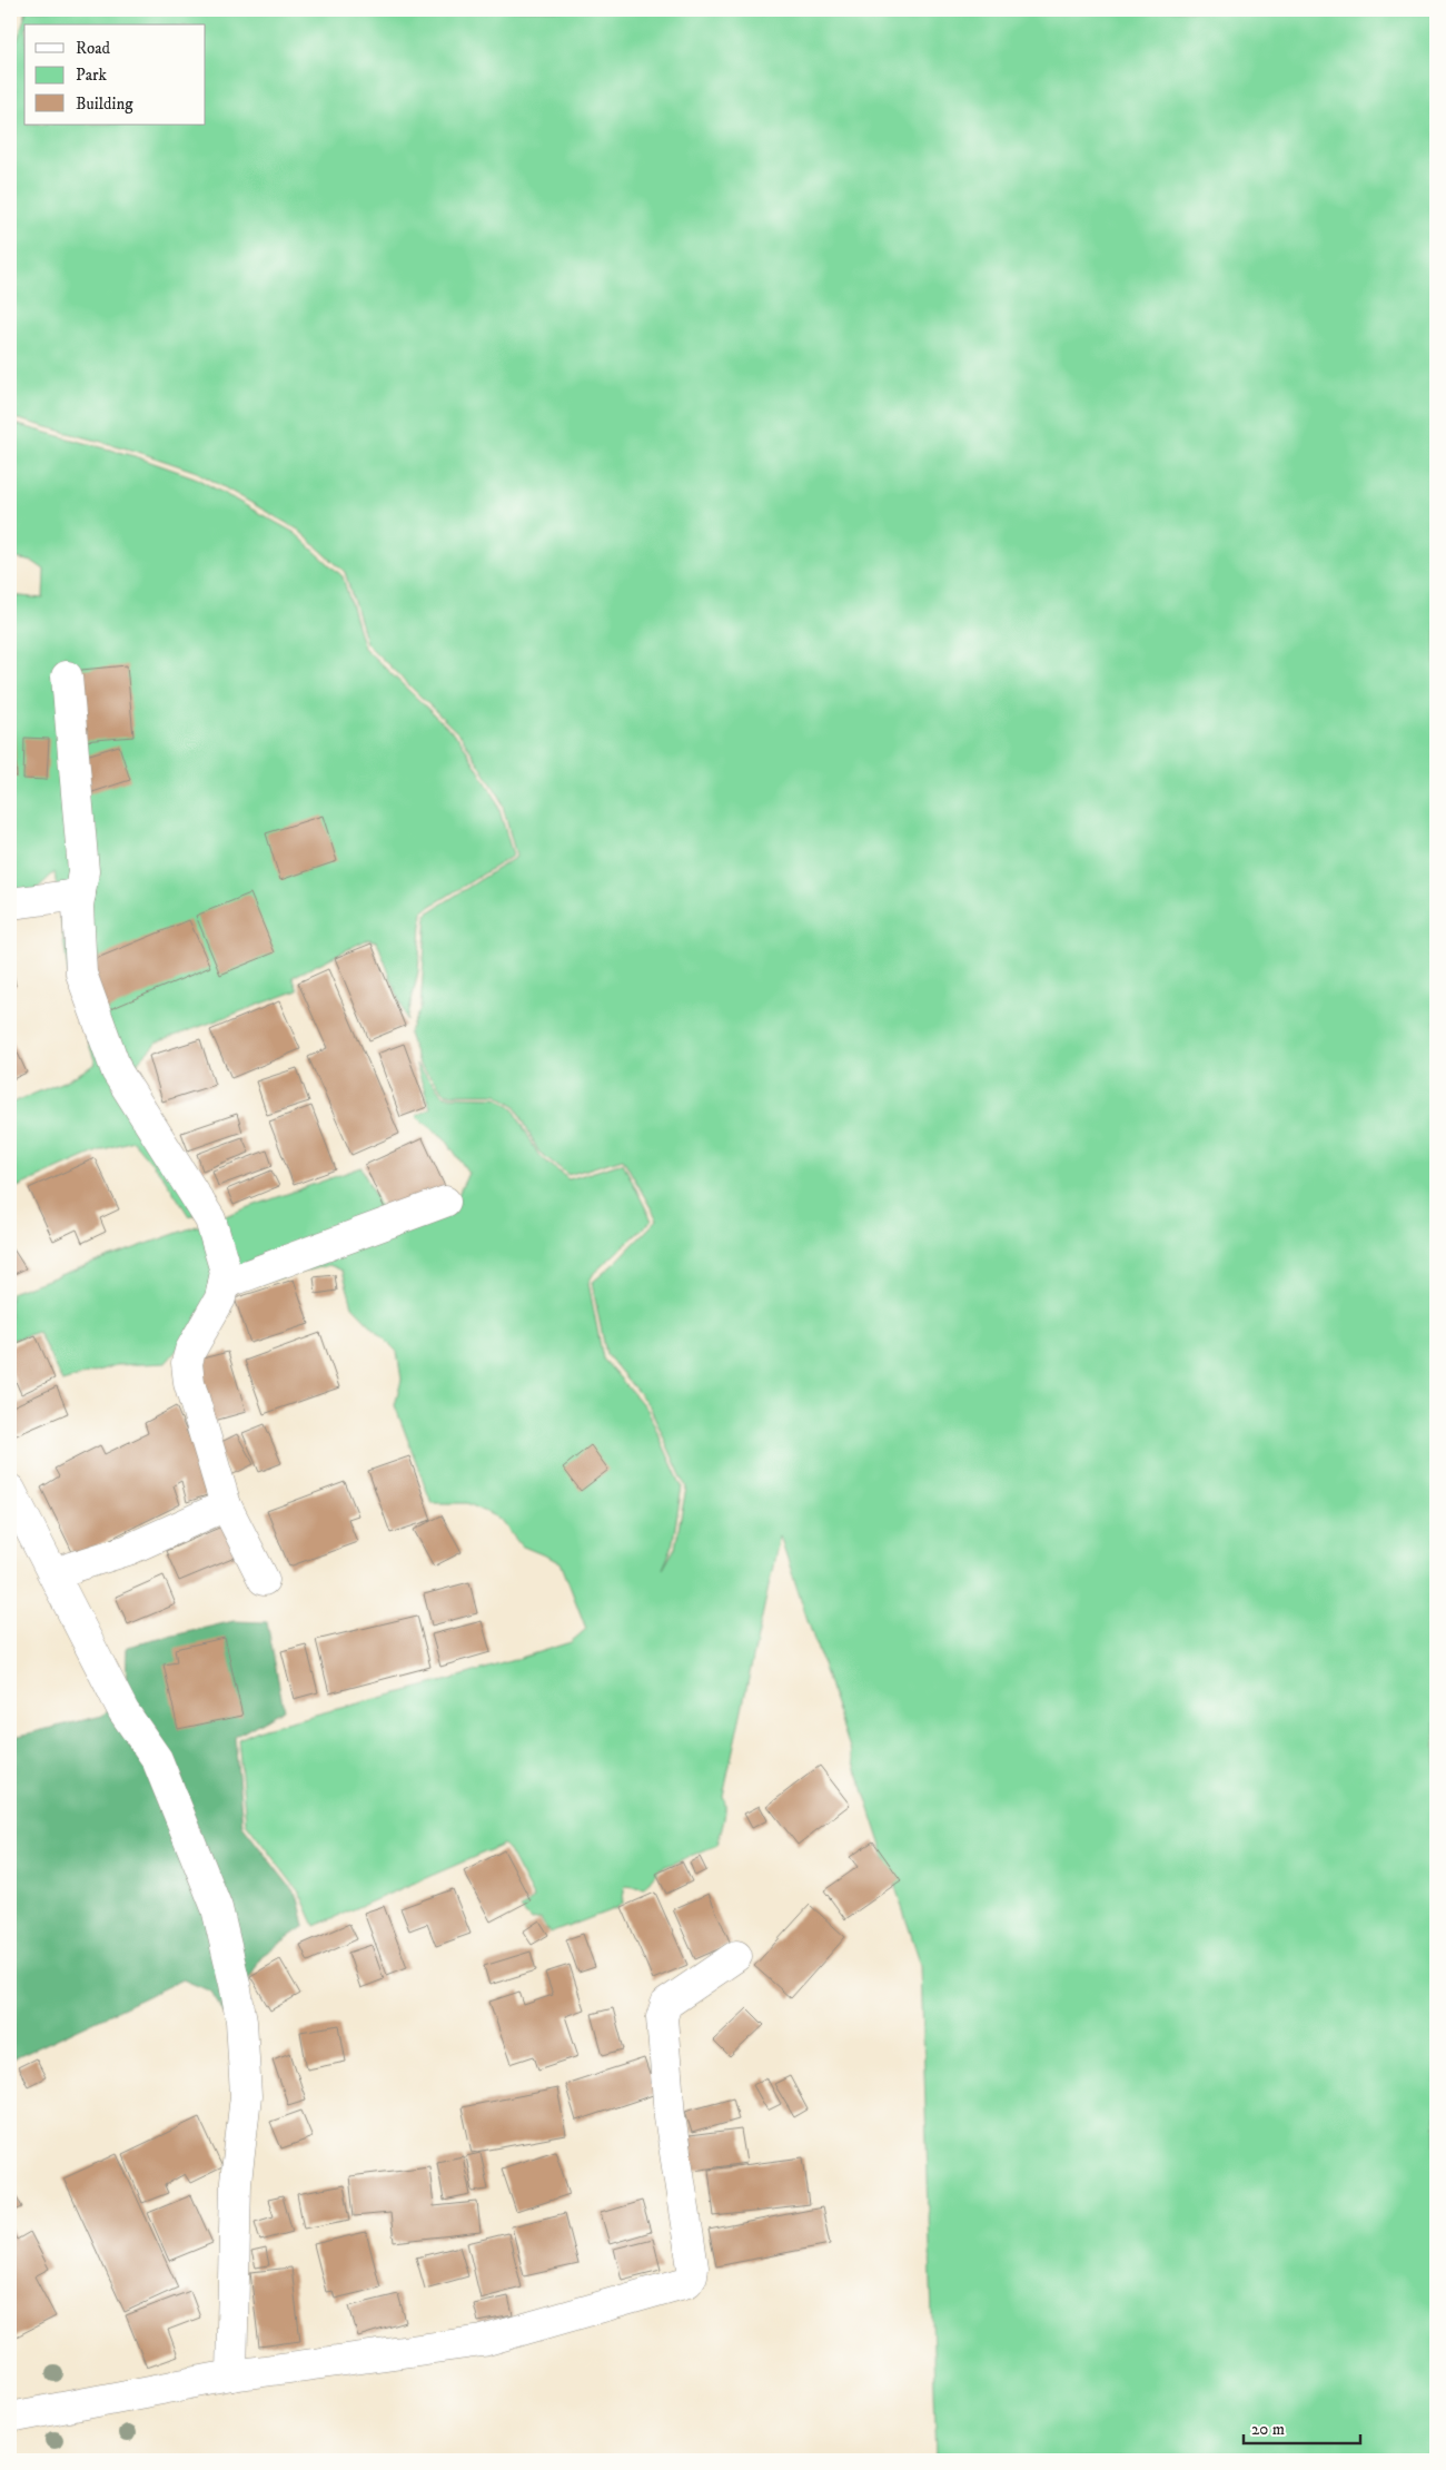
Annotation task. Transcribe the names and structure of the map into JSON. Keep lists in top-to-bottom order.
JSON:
{
  "legend": ["Road", "Park", "Building"],
  "scale_bar": "20 m"
}
